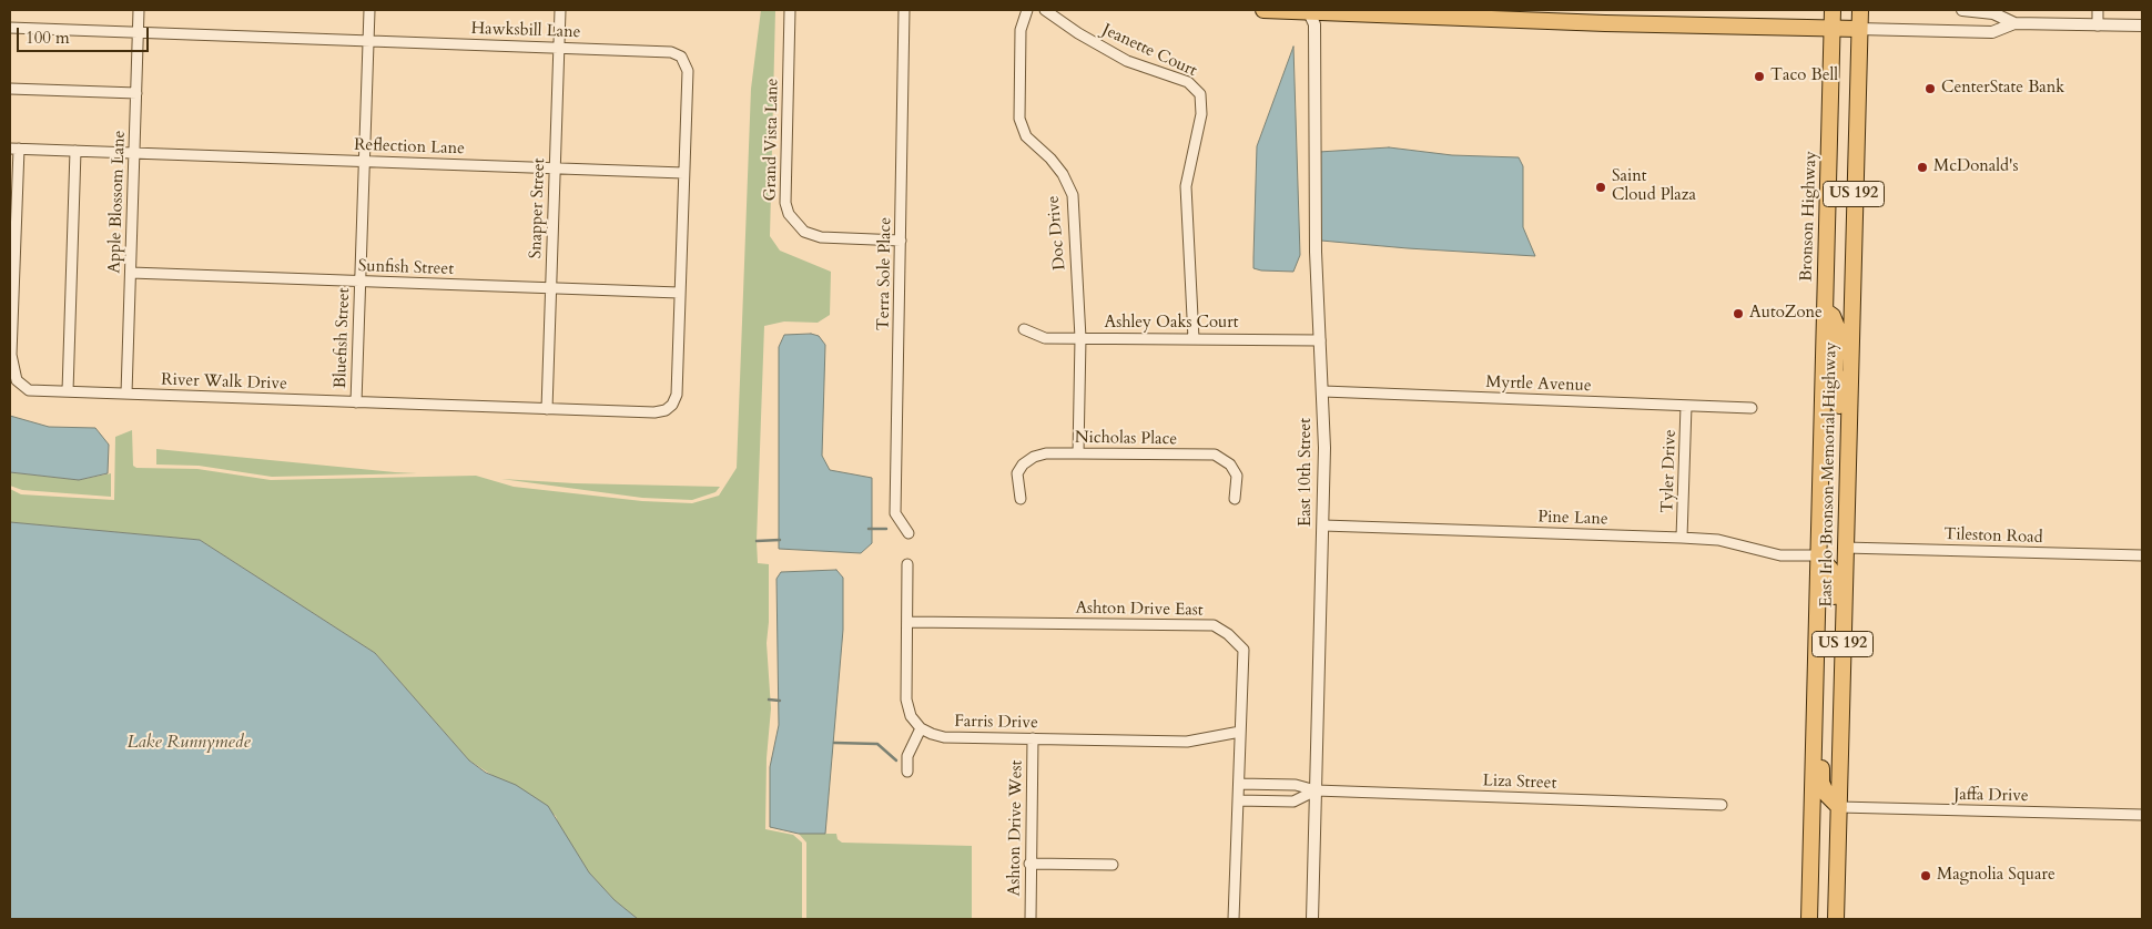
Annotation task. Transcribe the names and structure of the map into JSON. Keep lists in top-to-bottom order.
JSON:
{
  "streets": {
    "main road": ["US 192", "Bronson Highway", "East Irlo Bronson Memorial Highway"],
    "street": [
      "Hawksbill Lane",
      "Jeanette Court",
      "Grand Vista Lane",
      "Reflection Lane",
      "Apple Blossom Lane",
      "Snapper Street",
      "Doc Drive",
      "Sunfish Street",
      "Terra Sole Place",
      "Ashley Oaks Court",
      "Bluefish Street",
      "River Walk Drive",
      "Myrtle Avenue",
      "Nicholas Place",
      "Tyler Drive",
      "East 10th Street",
      "Pine Lane",
      "Tileston Road",
      "Ashton Drive East",
      "Farris Drive",
      "Liza Street",
      "Jaffa Drive",
      "Ashton Drive West"
    ]
  },
  "crossings": [
    ["Hawksbill Lane", "Reflection Lane"],
    ["Hawksbill Lane", "Apple Blossom Lane"],
    ["Hawksbill Lane", "Snapper Street"],
    ["Hawksbill Lane", "Sunfish Street"],
    ["Hawksbill Lane", "Bluefish Street"],
    ["Hawksbill Lane", "River Walk Drive"],
    ["Jeanette Court", "Ashley Oaks Court"],
    ["Grand Vista Lane", "Terra Sole Place"],
    ["Reflection Lane", "Apple Blossom Lane"],
    ["Reflection Lane", "Snapper Street"],
    ["Reflection Lane", "Bluefish Street"],
    ["Reflection Lane", "River Walk Drive"],
    ["US 192", "East Irlo Bronson Memorial Highway"],
    ["Apple Blossom Lane", "Sunfish Street"],
    ["Apple Blossom Lane", "River Walk Drive"],
    ["Snapper Street", "Sunfish Street"],
    ["Snapper Street", "River Walk Drive"],
    ["Bronson Highway", "East Irlo Bronson Memorial Highway"],
    ["Bronson Highway", "Pine Lane"],
    ["Doc Drive", "Ashley Oaks Court"],
    ["Doc Drive", "Nicholas Place"],
    ["Sunfish Street", "Bluefish Street"],
    ["Ashley Oaks Court", "East 10th Street"],
    ["Bluefish Street", "River Walk Drive"],
    ["Myrtle Avenue", "Tyler Drive"],
    ["Myrtle Avenue", "East 10th Street"],
    ["Tyler Drive", "Pine Lane"],
    ["East 10th Street", "Pine Lane"],
    ["East 10th Street", "Liza Street"],
    ["East Irlo Bronson Memorial Highway", "Pine Lane"],
    ["East Irlo Bronson Memorial Highway", "Tileston Road"],
    ["East Irlo Bronson Memorial Highway", "Jaffa Drive"],
    ["Ashton Drive East", "Farris Drive"],
    ["Ashton Drive East", "Liza Street"],
    ["Farris Drive", "Ashton Drive West"]
  ],
  "water": ["Lake Runnymede"],
  "places": [
    "Taco Bell",
    "CenterState Bank",
    "McDonald's",
    "Saint Cloud Plaza",
    "AutoZone",
    "Magnolia Square"
  ],
  "scale_bar": "100 m"
}
